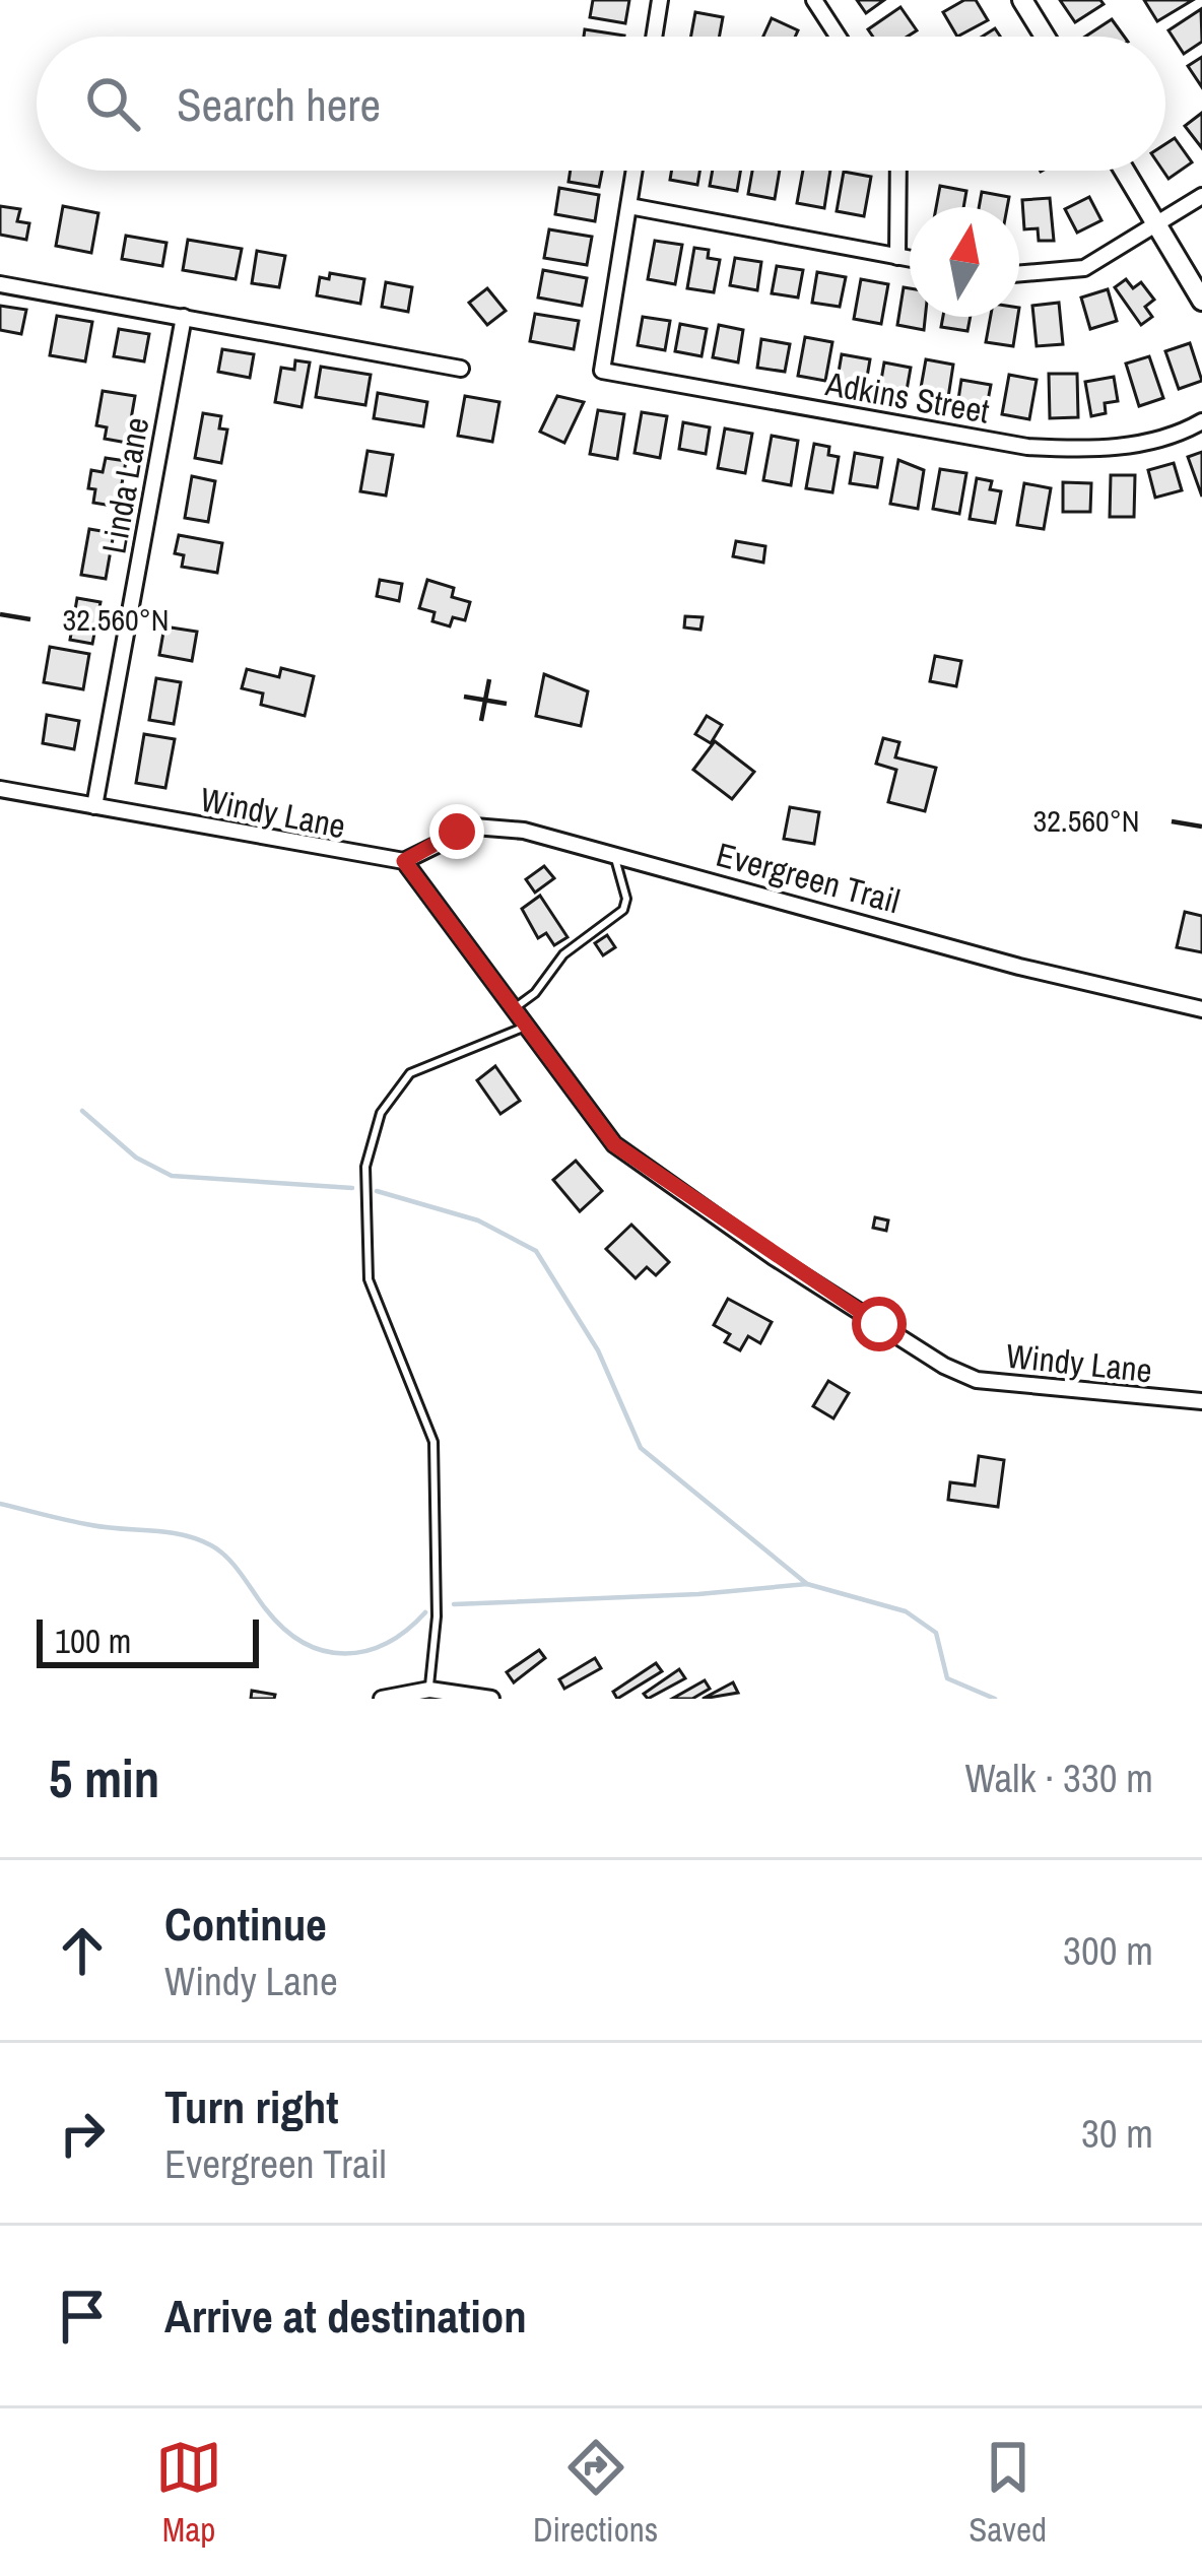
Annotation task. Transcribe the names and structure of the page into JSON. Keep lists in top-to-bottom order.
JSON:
{
  "streets": {
    "street": [
      "Adkins Street",
      "Linda Lane",
      "Windy Lane",
      "Evergreen Trail"
    ]
  },
  "crossings": [
    ["Linda Lane", "Windy Lane"],
    ["Windy Lane", "Evergreen Trail"]
  ],
  "scale_bar": "100 m",
  "north": "top",
  "page": {
    "search": "Search here",
    "scale": "100 m",
    "heading": ["5 min", "Walk · 330 m"],
    "list": [
      ["Continue", "Windy Lane", "300 m"],
      ["Turn right", "Evergreen Trail", "30 m"],
      "Arrive at destination"
    ],
    "nav": ["Map", "Directions", "Saved"]
  },
  "coordinates": ["32.560°N"]
}
